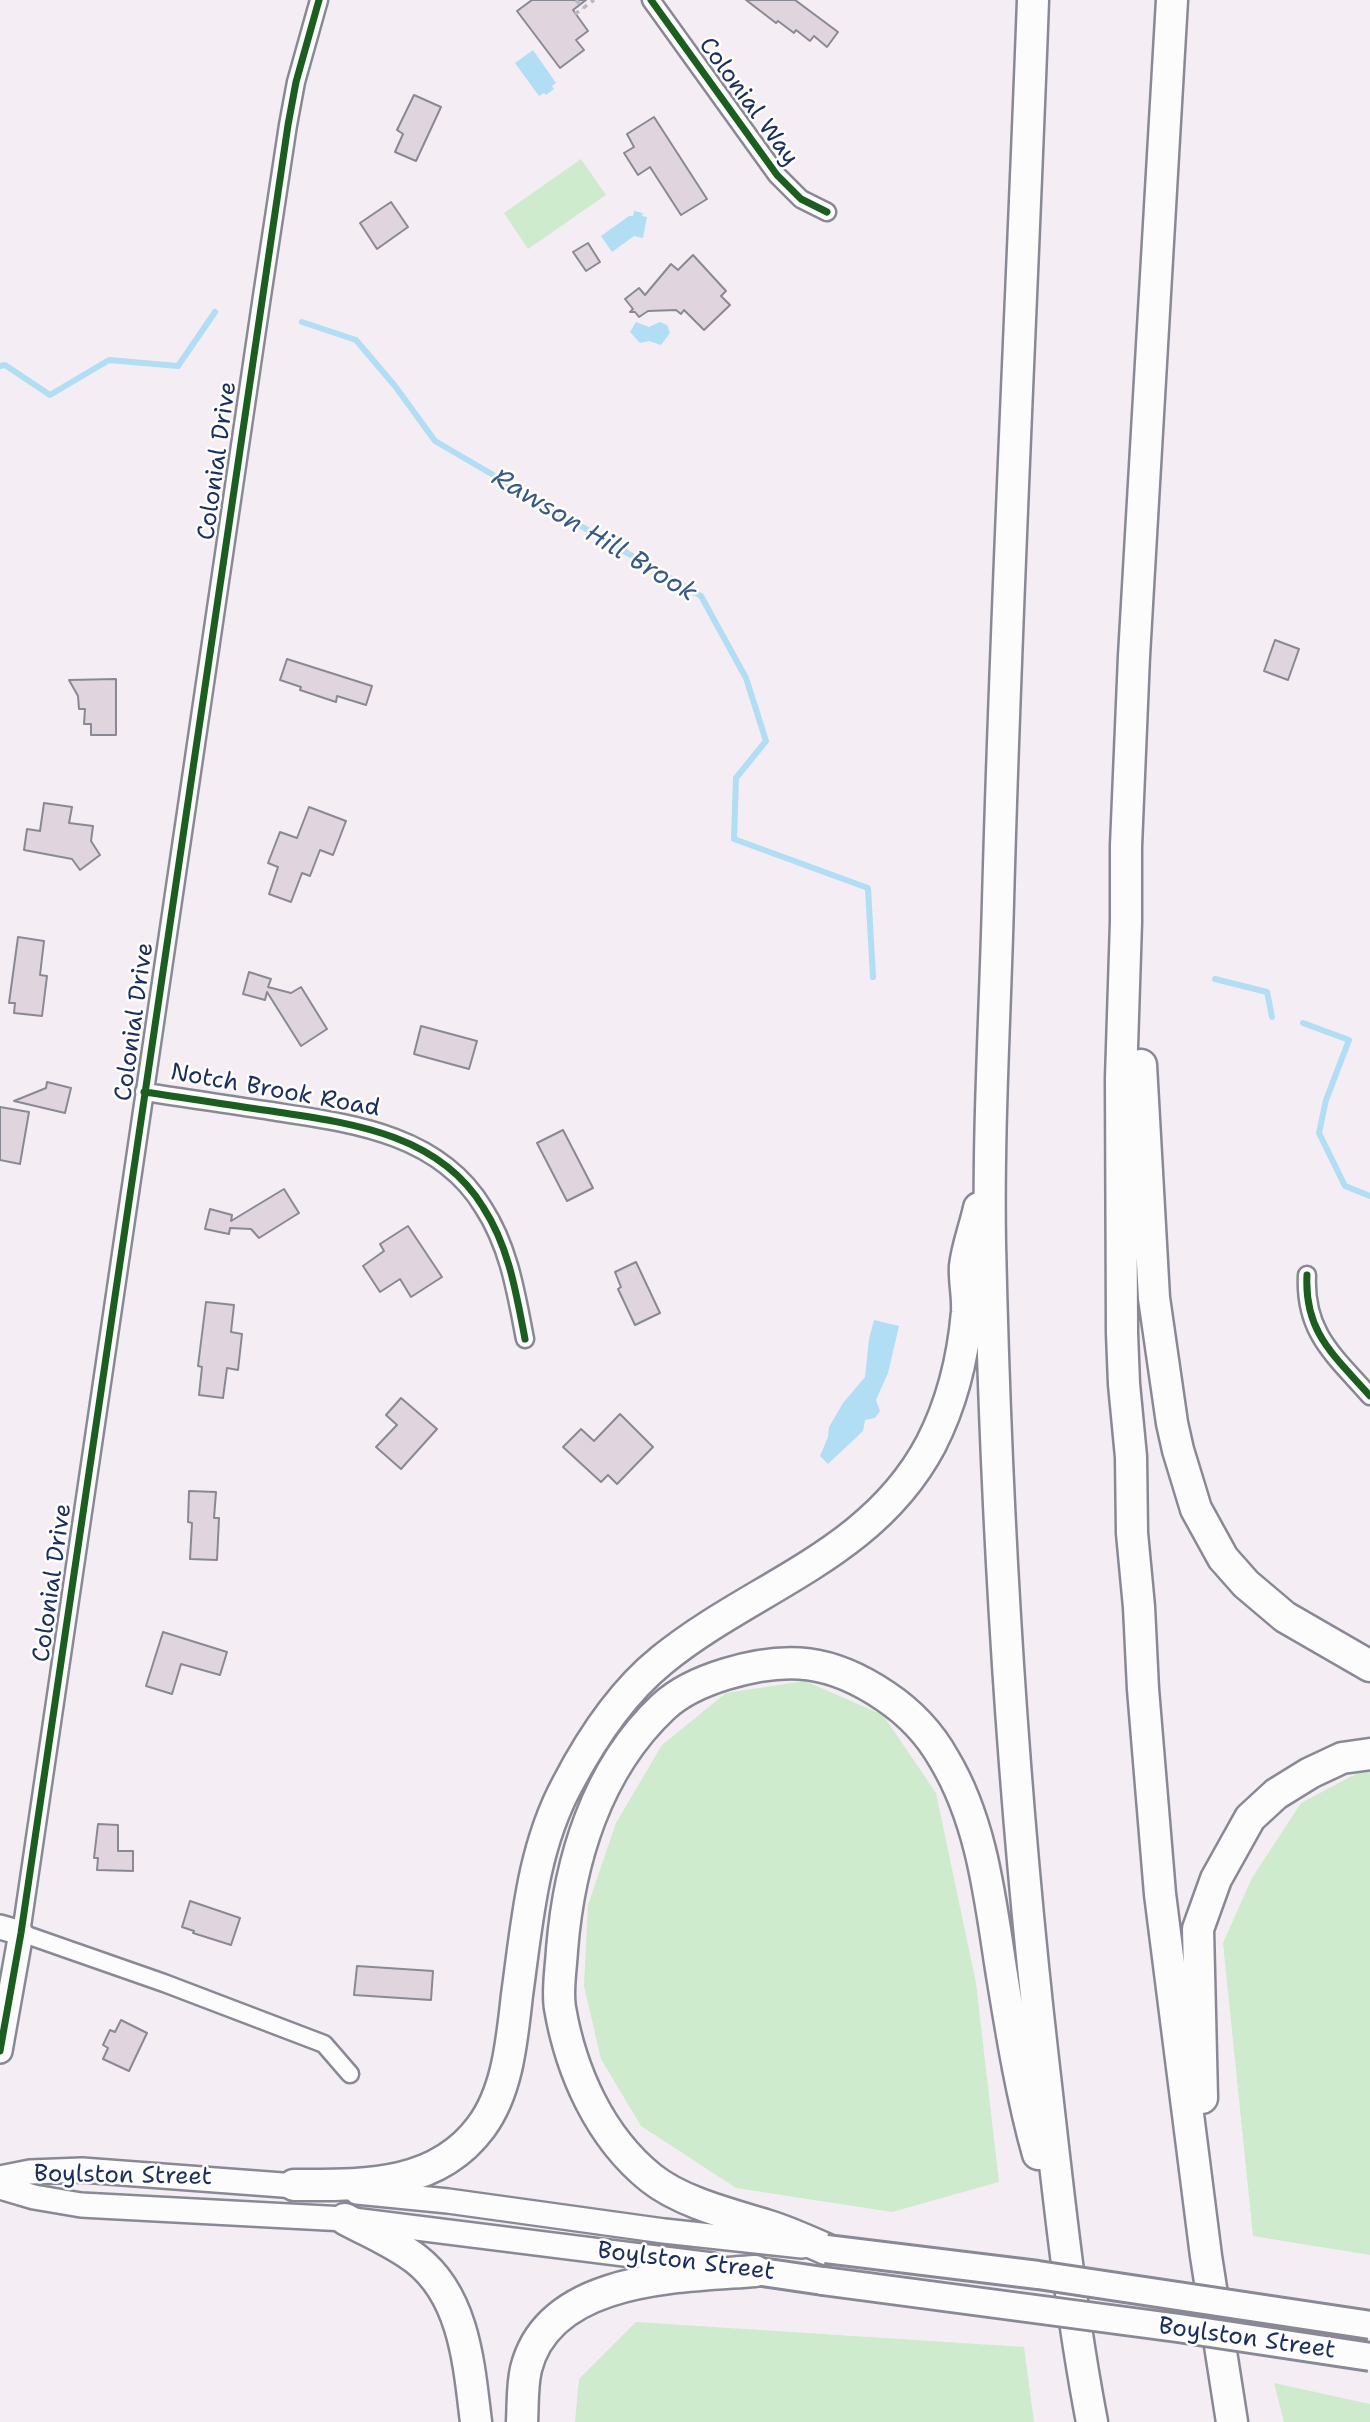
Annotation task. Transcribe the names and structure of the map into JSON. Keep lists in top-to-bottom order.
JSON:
{
  "streets": {
    "main road": ["Colonial Drive", "Boylston Street"],
    "street": ["Colonial Way", "Notch Brook Road"]
  },
  "crossings": [
    ["Colonial Drive", "Notch Brook Road"]
  ],
  "water": ["Rawson Hill Brook"]
}
